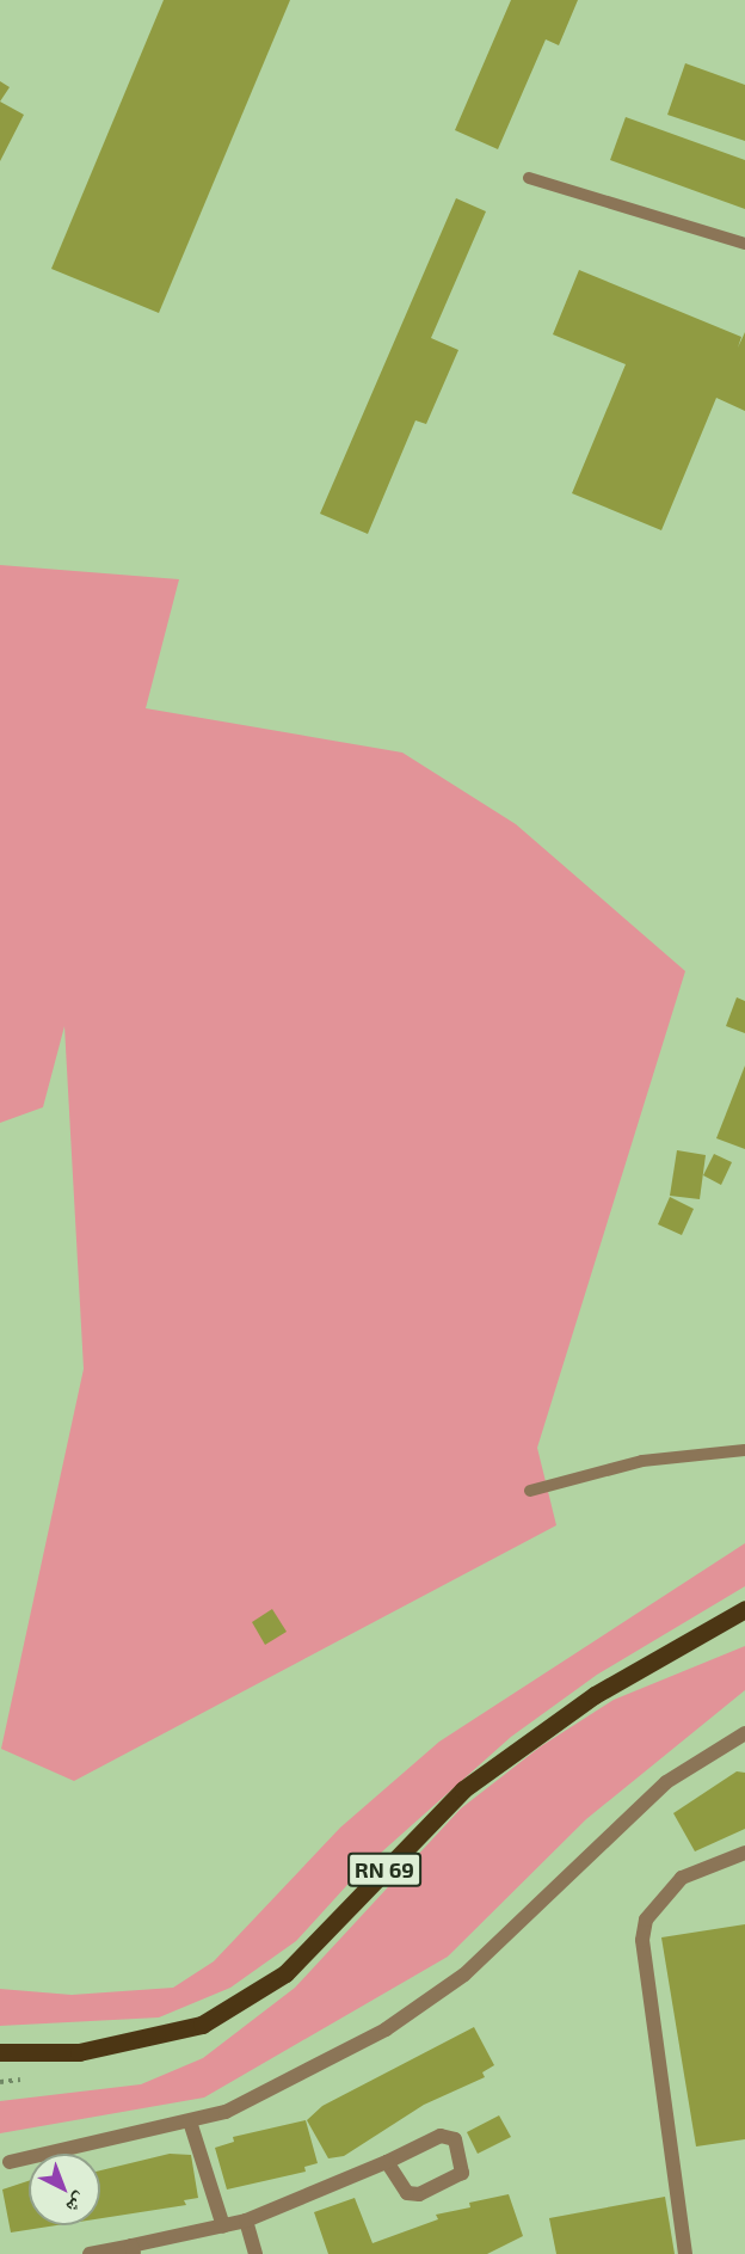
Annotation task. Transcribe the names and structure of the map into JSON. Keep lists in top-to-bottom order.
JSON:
{
  "streets": {
    "main road": ["RN 69"]
  },
  "north": "bottom right"
}
